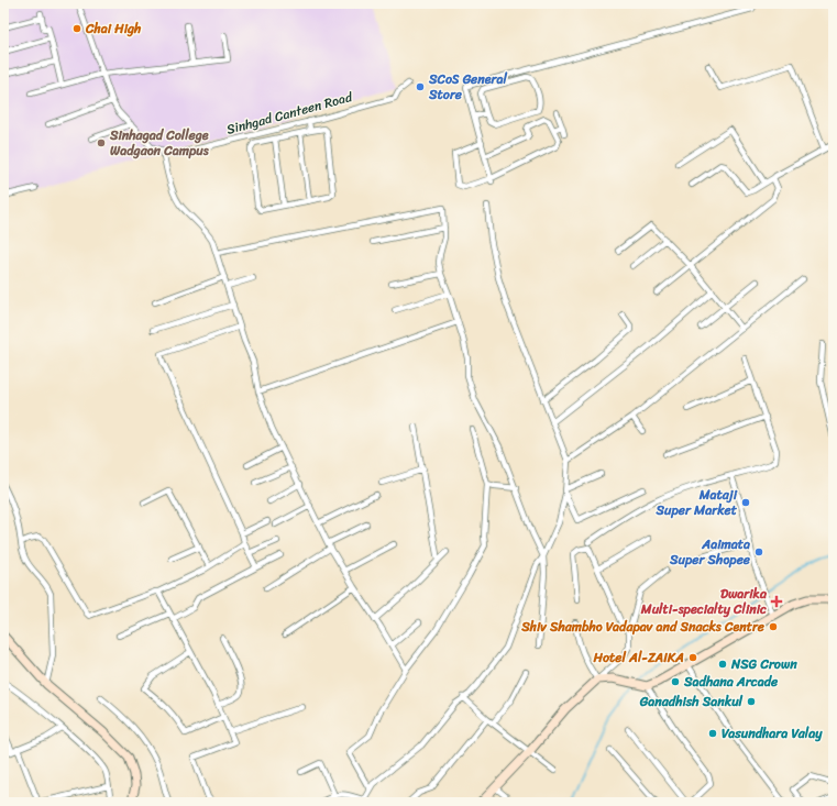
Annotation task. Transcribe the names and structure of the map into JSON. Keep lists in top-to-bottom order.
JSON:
{
  "streets": {
    "street": ["Sinhgad Canteen Road"]
  },
  "places": {
    "other": [
      "Chai High",
      "SCoS General Store",
      "Sinhagad College Wadgaon Campus",
      "Mataji Super Market",
      "Aaimata Super Shopee",
      "Shiv Shambho Vadapav and Snacks Centre",
      "Hotel Al-ZAIKA",
      "NSG Crown",
      "Sadhana Arcade",
      "Ganadhish Sankul",
      "Vasundhara Valay"
    ],
    "health": ["Dwarika Multi-specialty Clinic"]
  }
}
